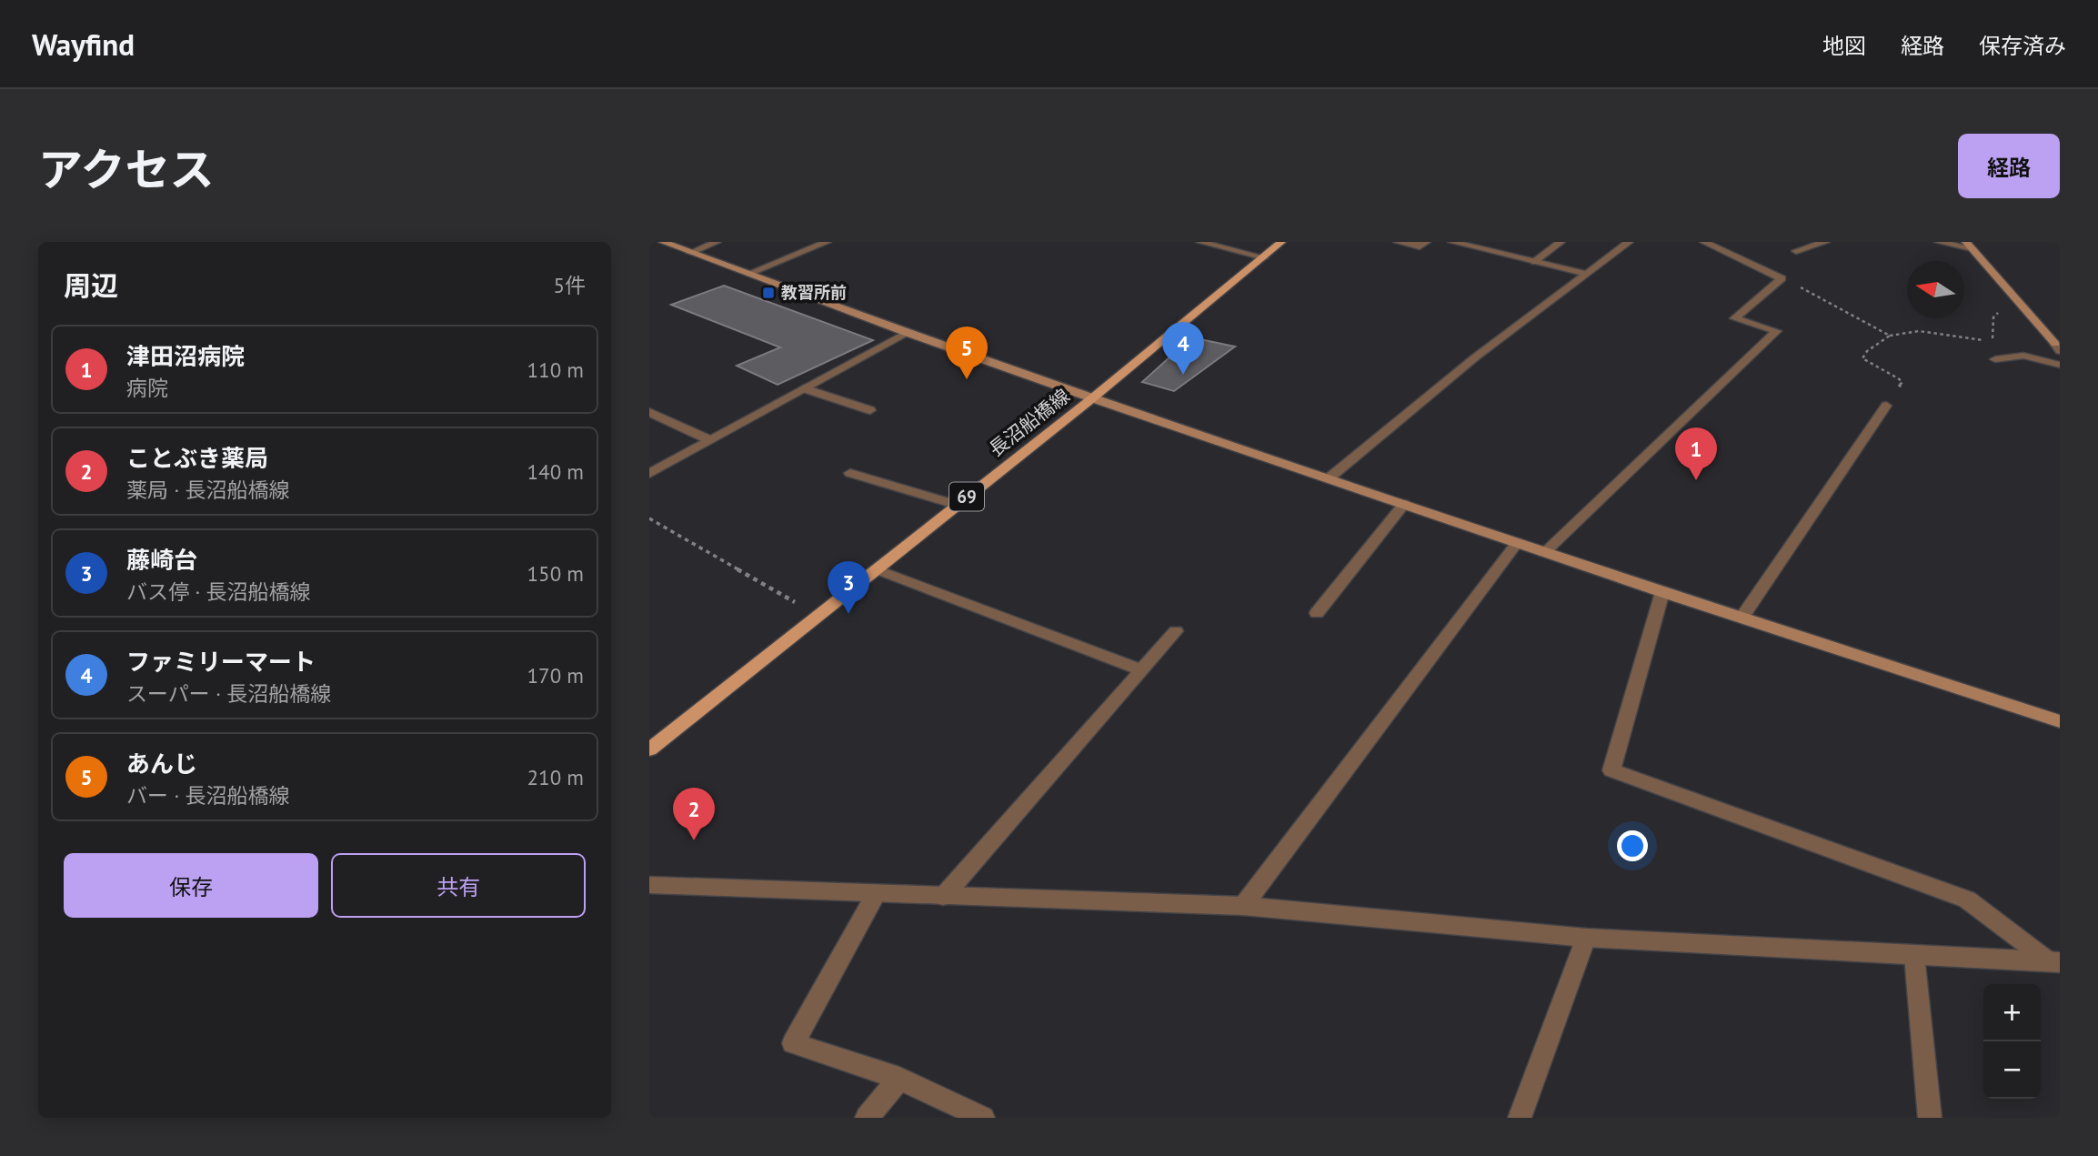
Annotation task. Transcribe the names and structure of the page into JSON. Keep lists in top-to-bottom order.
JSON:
{
  "streets": {
    "main road": ["長沼船橋線", "69"]
  },
  "places": {
    "transit": ["教習所前"]
  },
  "north": "left",
  "page": {
    "header": "Wayfind",
    "nav": ["地図", "経路", "保存済み"],
    "title": "アクセス",
    "buttons": [
      "経路",
      ["保存", "共有"]
    ],
    "heading": ["周辺", "5件"],
    "pins": [
      "4",
      "5",
      "1",
      "3",
      "2"
    ],
    "list": [
      {
        "mark": "1",
        "name": "津田沼病院",
        "note": "病院",
        "value": "110 m"
      },
      {
        "mark": "2",
        "name": "ことぶき薬局",
        "note": "薬局 · 長沼船橋線",
        "value": "140 m"
      },
      {
        "mark": "3",
        "name": "藤崎台",
        "note": "バス停 · 長沼船橋線",
        "value": "150 m"
      },
      {
        "mark": "4",
        "name": "ファミリーマート",
        "note": "スーパー · 長沼船橋線",
        "value": "170 m"
      },
      {
        "mark": "5",
        "name": "あんじ",
        "note": "バー · 長沼船橋線",
        "value": "210 m"
      }
    ],
    "map_buttons": ["+", "−"]
  }
}
